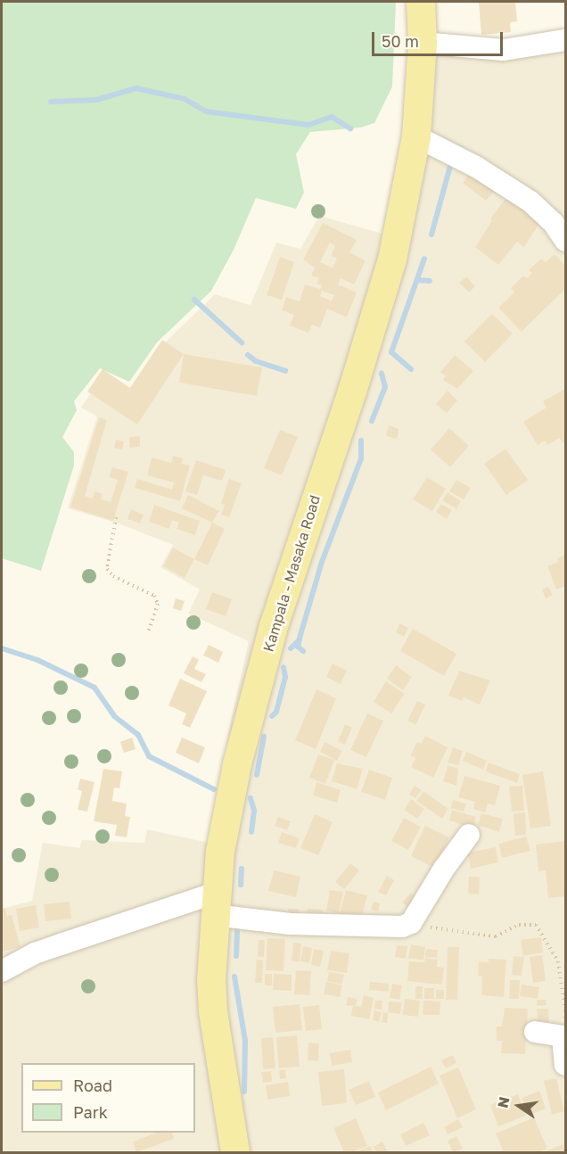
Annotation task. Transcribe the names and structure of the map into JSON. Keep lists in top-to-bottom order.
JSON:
{
  "streets": {
    "main road": ["Kampala - Masaka Road"]
  },
  "legend": ["Road", "Park"],
  "scale_bar": "50 m",
  "north": "left"
}
